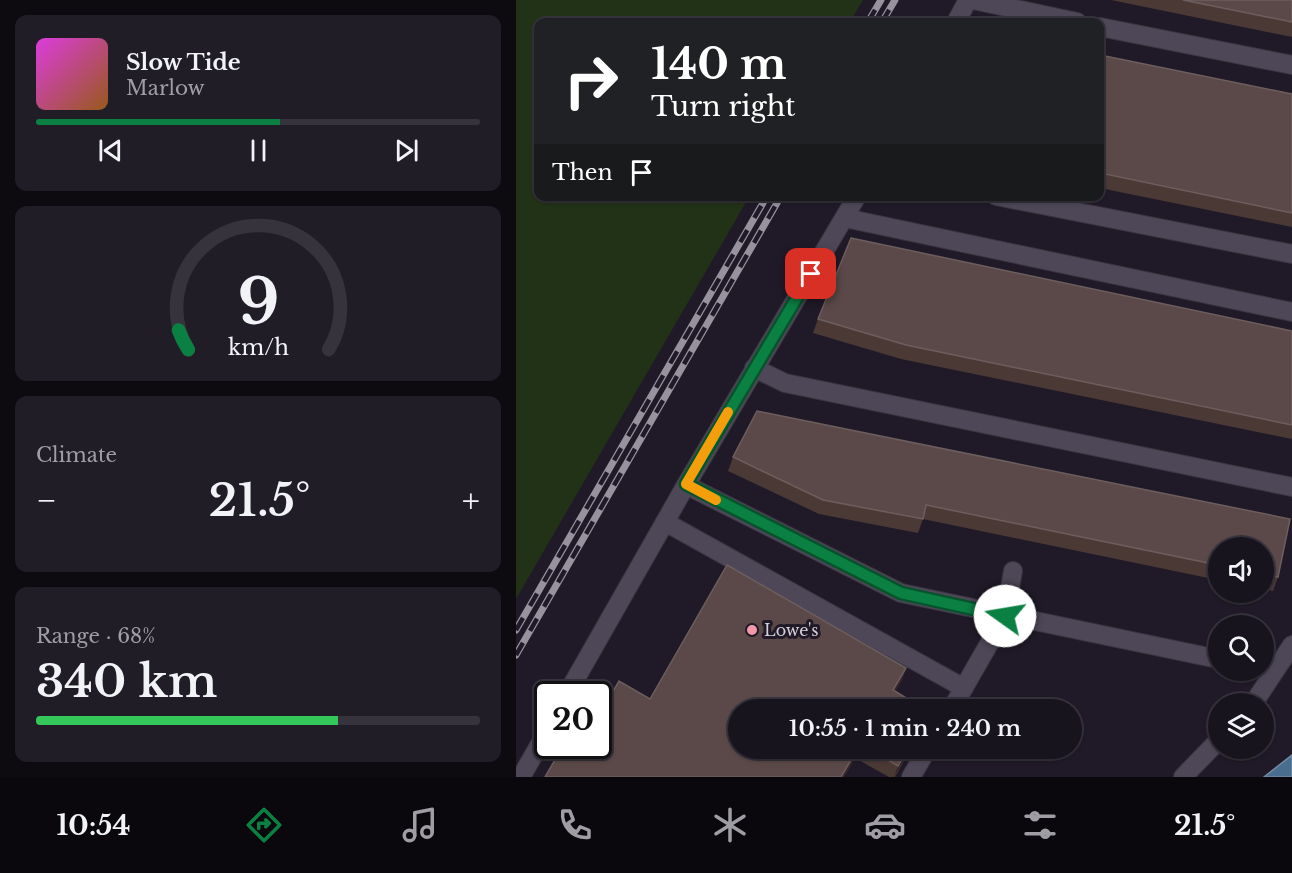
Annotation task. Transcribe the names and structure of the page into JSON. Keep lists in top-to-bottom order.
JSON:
{
  "places": ["Lowe's"],
  "page": {
    "turn": ["140 m", "Turn right"],
    "song": ["Slow Tide", "Marlow"],
    "then": "Then",
    "tile": [
      "Climate",
      ["Range · 68%", "340 km"]
    ],
    "heat": ["−", "21.5°", "+"],
    "limit": "20",
    "trip": "10:55 · 1 min · 240 m",
    "tabs": ["10:54", "21.5°"],
    "gauge": ["9", "km/h"]
  }
}
